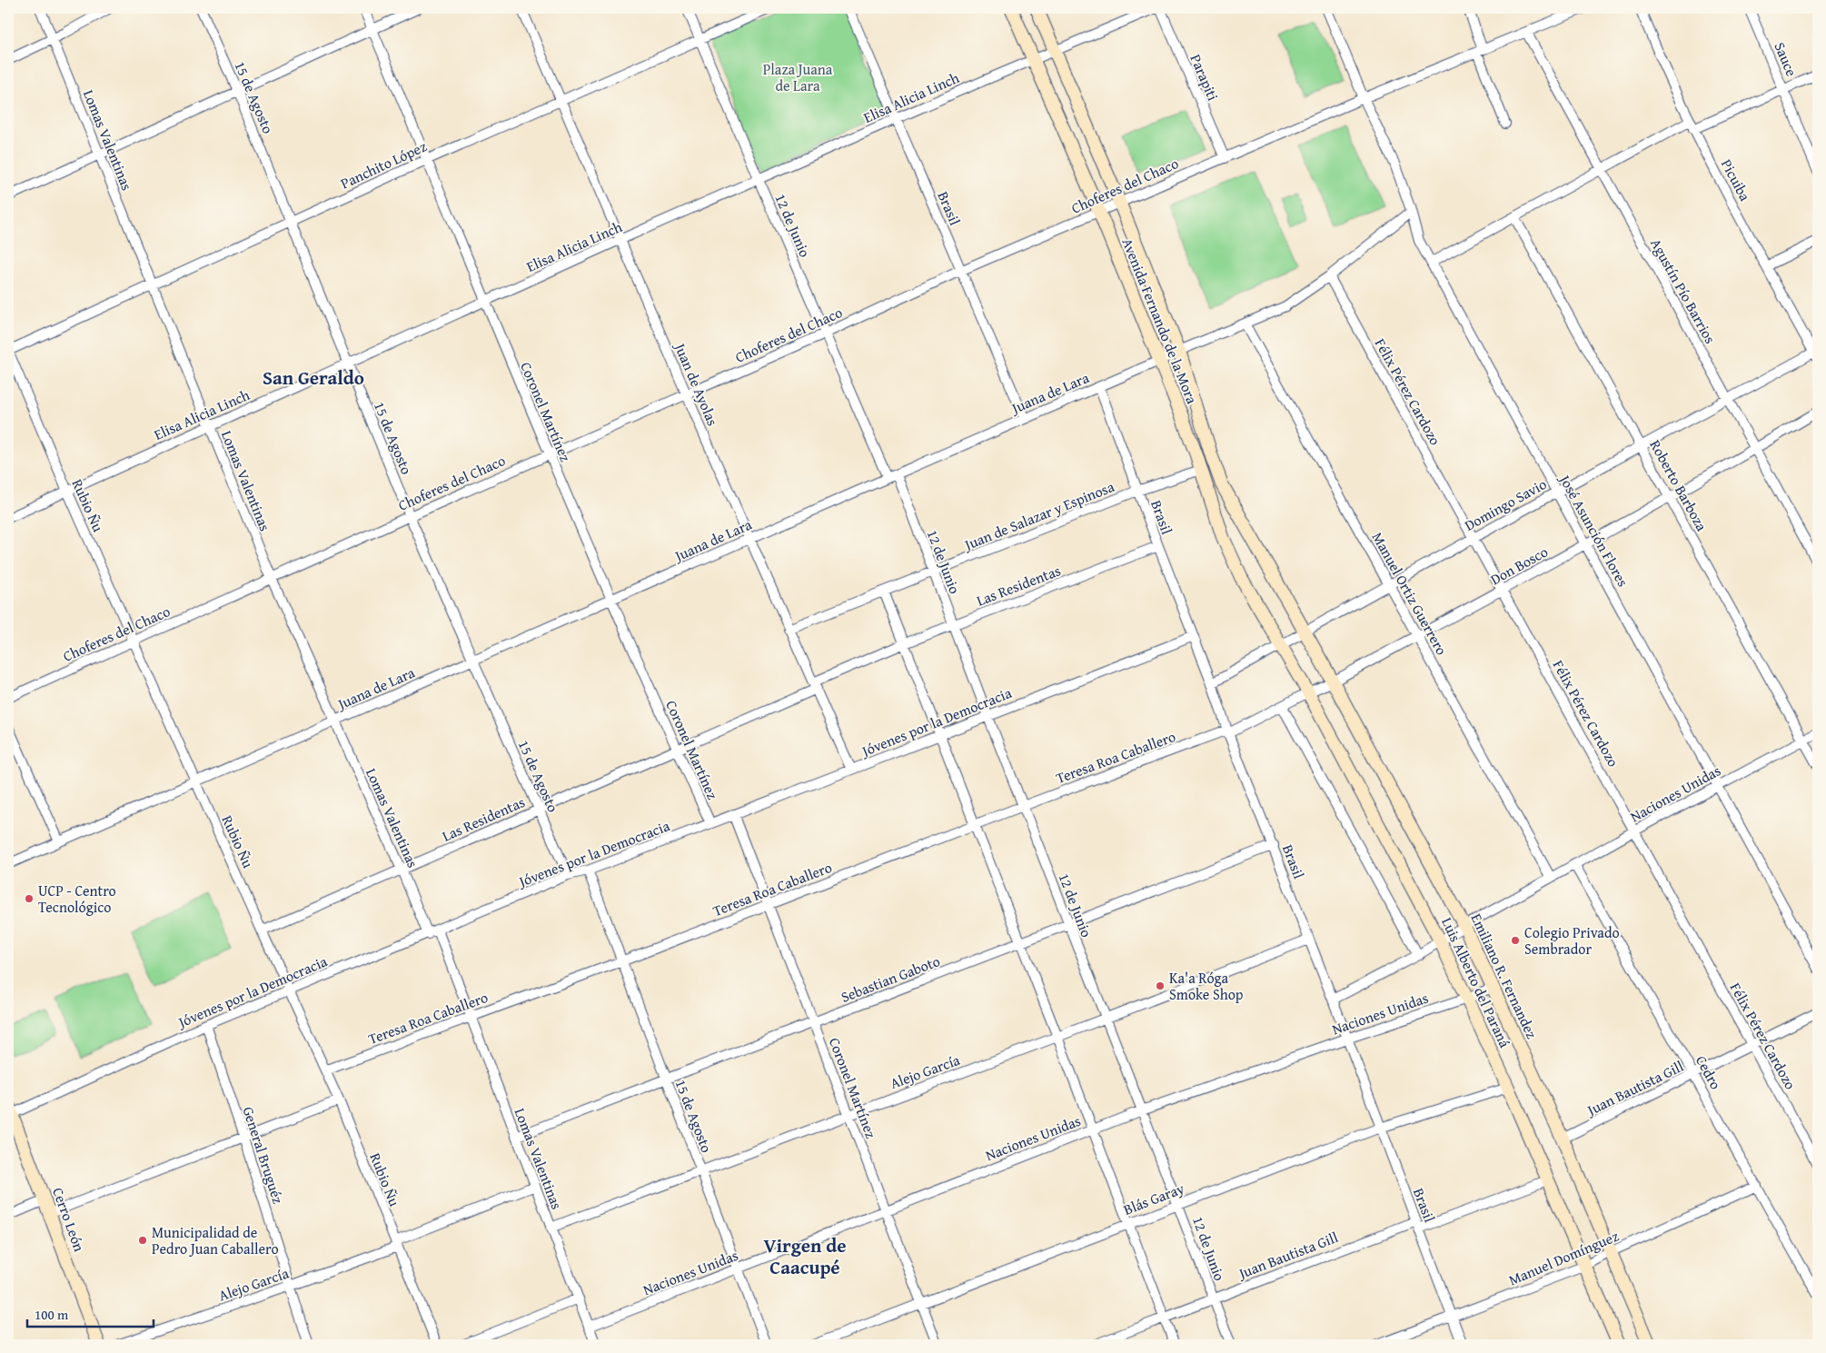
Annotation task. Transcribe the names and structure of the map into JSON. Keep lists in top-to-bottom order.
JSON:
{
  "streets": {
    "main road": [
      "Avenida Fernando de la Mora",
      "Emiliano R. Fernandez",
      "Luis Alberto del Paraná",
      "Cerro León"
    ],
    "street": [
      "Sauce",
      "Parapiti",
      "15 de Agosto",
      "Elisa Alicia Linch",
      "Lomas Valentinas",
      "Panchito López",
      "Picuiba",
      "Choferes del Chaco",
      "Brasil",
      "12 de Junio",
      "Agustín Pío Barrios",
      "Juan de Ayolas",
      "Félix Pérez Cardozo",
      "Juana de Lara",
      "Coronel Martínez",
      "Roberto Barboza",
      "Domingo Savio",
      "Rubio Ñu",
      "Juan de Salazar y Espinosa",
      "José Asunción Flores",
      "Don Bosco",
      "Las Residentas",
      "Manuel Ortiz Guerrero",
      "Jóvenes por la Democracia",
      "Teresa Roa Caballero",
      "Naciones Unidas",
      "Sebastian Gaboto",
      "Alejo García",
      "Cedro",
      "Juan Bautista Gill",
      "General Bruguéz",
      "Blás Garay",
      "Manuel Domínguez"
    ]
  },
  "crossings": [
    ["Parapiti", "Choferes del Chaco"],
    ["15 de Agosto", "Elisa Alicia Linch"],
    ["15 de Agosto", "Panchito López"],
    ["15 de Agosto", "Choferes del Chaco"],
    ["15 de Agosto", "Juana de Lara"],
    ["15 de Agosto", "Las Residentas"],
    ["15 de Agosto", "Jóvenes por la Democracia"],
    ["15 de Agosto", "Teresa Roa Caballero"],
    ["15 de Agosto", "Naciones Unidas"],
    ["15 de Agosto", "Sebastian Gaboto"],
    ["15 de Agosto", "Alejo García"],
    ["Elisa Alicia Linch", "Lomas Valentinas"],
    ["Elisa Alicia Linch", "Brasil"],
    ["Elisa Alicia Linch", "12 de Junio"],
    ["Elisa Alicia Linch", "Avenida Fernando de la Mora"],
    ["Elisa Alicia Linch", "Juan de Ayolas"],
    ["Elisa Alicia Linch", "Coronel Martínez"],
    ["Elisa Alicia Linch", "Rubio Ñu"],
    ["Lomas Valentinas", "Panchito López"],
    ["Lomas Valentinas", "Choferes del Chaco"],
    ["Lomas Valentinas", "Juana de Lara"],
    ["Lomas Valentinas", "Las Residentas"],
    ["Lomas Valentinas", "Jóvenes por la Democracia"],
    ["Lomas Valentinas", "Teresa Roa Caballero"],
    ["Lomas Valentinas", "Naciones Unidas"],
    ["Lomas Valentinas", "Sebastian Gaboto"],
    ["Lomas Valentinas", "Alejo García"],
    ["Panchito López", "12 de Junio"],
    ["Panchito López", "Juan de Ayolas"],
    ["Panchito López", "Coronel Martínez"],
    ["Panchito López", "Rubio Ñu"],
    ["Picuiba", "Domingo Savio"],
    ["Choferes del Chaco", "Brasil"],
    ["Choferes del Chaco", "12 de Junio"],
    ["Choferes del Chaco", "Agustín Pío Barrios"],
    ["Choferes del Chaco", "Avenida Fernando de la Mora"],
    ["Choferes del Chaco", "Juan de Ayolas"],
    ["Choferes del Chaco", "Coronel Martínez"],
    ["Choferes del Chaco", "Rubio Ñu"],
    ["Choferes del Chaco", "José Asunción Flores"],
    ["Brasil", "Juana de Lara"],
    ["Brasil", "Domingo Savio"],
    ["Brasil", "Juan de Salazar y Espinosa"],
    ["Brasil", "Don Bosco"],
    ["Brasil", "Las Residentas"],
    ["Brasil", "Jóvenes por la Democracia"],
    ["Brasil", "Teresa Roa Caballero"],
    ["Brasil", "Naciones Unidas"],
    ["Brasil", "Sebastian Gaboto"],
    ["Brasil", "Alejo García"],
    ["Brasil", "Juan Bautista Gill"],
    ["Brasil", "Blás Garay"],
    ["Brasil", "Manuel Domínguez"],
    ["12 de Junio", "Juana de Lara"],
    ["12 de Junio", "Juan de Salazar y Espinosa"],
    ["12 de Junio", "Las Residentas"],
    ["12 de Junio", "Jóvenes por la Democracia"],
    ["12 de Junio", "Teresa Roa Caballero"],
    ["12 de Junio", "Naciones Unidas"],
    ["12 de Junio", "Sebastian Gaboto"],
    ["12 de Junio", "Alejo García"],
    ["12 de Junio", "Juan Bautista Gill"],
    ["12 de Junio", "Blás Garay"],
    ["Agustín Pío Barrios", "Domingo Savio"],
    ["Agustín Pío Barrios", "Don Bosco"],
    ["Avenida Fernando de la Mora", "Juana de Lara"],
    ["Avenida Fernando de la Mora", "Domingo Savio"],
    ["Avenida Fernando de la Mora", "Juan de Salazar y Espinosa"],
    ["Avenida Fernando de la Mora", "Emiliano R. Fernandez"],
    ["Avenida Fernando de la Mora", "Luis Alberto del Paraná"],
    ["Juan de Ayolas", "Juana de Lara"],
    ["Juan de Ayolas", "Juan de Salazar y Espinosa"],
    ["Juan de Ayolas", "Las Residentas"],
    ["Juan de Ayolas", "Jóvenes por la Democracia"],
    ["Félix Pérez Cardozo", "Juana de Lara"],
    ["Félix Pérez Cardozo", "Domingo Savio"],
    ["Félix Pérez Cardozo", "Don Bosco"],
    ["Félix Pérez Cardozo", "Naciones Unidas"],
    ["Félix Pérez Cardozo", "Juan Bautista Gill"],
    ["Juana de Lara", "Coronel Martínez"],
    ["Juana de Lara", "Rubio Ñu"],
    ["Juana de Lara", "José Asunción Flores"],
    ["Juana de Lara", "Manuel Ortiz Guerrero"],
    ["Coronel Martínez", "Las Residentas"],
    ["Coronel Martínez", "Jóvenes por la Democracia"],
    ["Coronel Martínez", "Teresa Roa Caballero"],
    ["Coronel Martínez", "Naciones Unidas"],
    ["Coronel Martínez", "Sebastian Gaboto"],
    ["Coronel Martínez", "Alejo García"],
    ["Coronel Martínez", "Blás Garay"],
    ["Roberto Barboza", "Domingo Savio"],
    ["Roberto Barboza", "Don Bosco"],
    ["Roberto Barboza", "Naciones Unidas"],
    ["Domingo Savio", "José Asunción Flores"],
    ["Domingo Savio", "Manuel Ortiz Guerrero"],
    ["Domingo Savio", "Emiliano R. Fernandez"],
    ["Domingo Savio", "Luis Alberto del Paraná"],
    ["Rubio Ñu", "Las Residentas"],
    ["Rubio Ñu", "Jóvenes por la Democracia"],
    ["Rubio Ñu", "Teresa Roa Caballero"],
    ["Rubio Ñu", "Alejo García"],
    ["José Asunción Flores", "Don Bosco"],
    ["José Asunción Flores", "Naciones Unidas"],
    ["Don Bosco", "Manuel Ortiz Guerrero"],
    ["Don Bosco", "Teresa Roa Caballero"],
    ["Don Bosco", "Emiliano R. Fernandez"],
    ["Don Bosco", "Luis Alberto del Paraná"],
    ["Manuel Ortiz Guerrero", "Naciones Unidas"],
    ["Jóvenes por la Democracia", "General Bruguéz"],
    ["Jóvenes por la Democracia", "Cerro León"],
    ["Naciones Unidas", "Emiliano R. Fernandez"],
    ["Naciones Unidas", "Luis Alberto del Paraná"],
    ["Naciones Unidas", "Cedro"],
    ["Emiliano R. Fernandez", "Juan Bautista Gill"],
    ["Emiliano R. Fernandez", "Manuel Domínguez"],
    ["Luis Alberto del Paraná", "Juan Bautista Gill"],
    ["Luis Alberto del Paraná", "Blás Garay"],
    ["Luis Alberto del Paraná", "Manuel Domínguez"],
    ["Alejo García", "General Bruguéz"],
    ["Cedro", "Juan Bautista Gill"],
    ["Cedro", "Manuel Domínguez"]
  ],
  "districts": ["San Geraldo", "Virgen de Caacupé"],
  "parks": ["Plaza Juana de Lara"],
  "places": [
    "UCP - Centro Tecnológico",
    "Colegio Privado Sembrador",
    "Ka'a Róga Smoke Shop",
    "Municipalidad de Pedro Juan Caballero"
  ],
  "scale_bar": "100 m"
}
